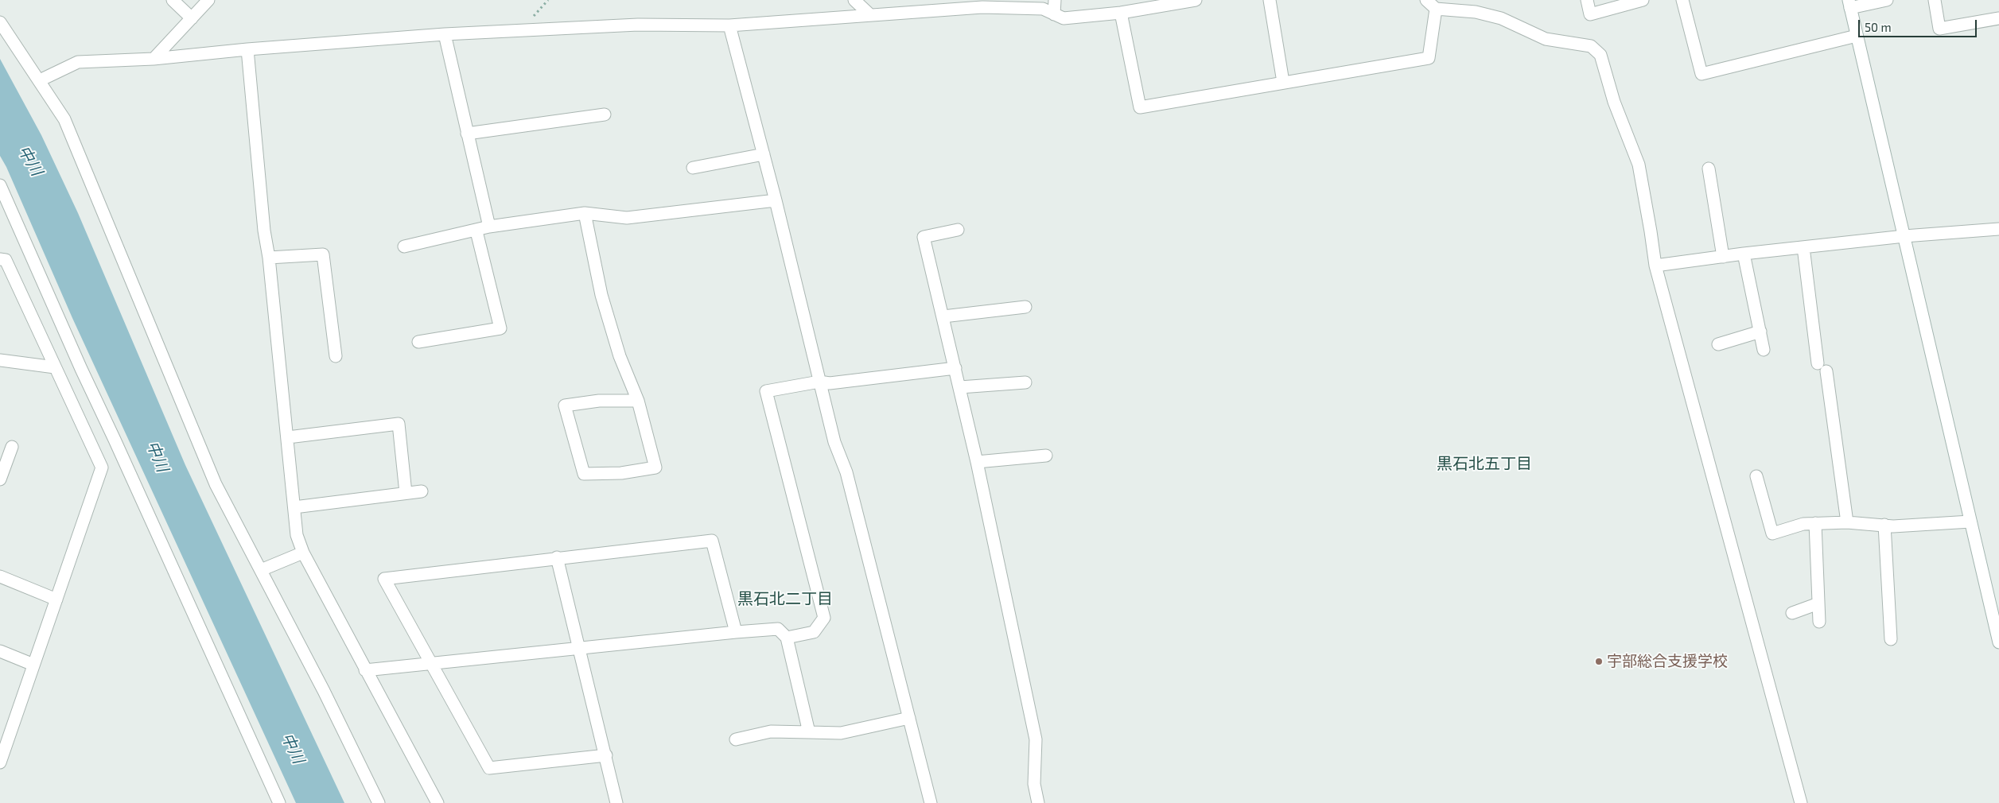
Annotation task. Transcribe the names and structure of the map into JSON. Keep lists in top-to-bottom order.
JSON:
{
  "districts": ["黒石北五丁目", "黒石北二丁目"],
  "water": ["中川"],
  "places": ["宇部総合支援学校"],
  "scale_bar": "50 m"
}
